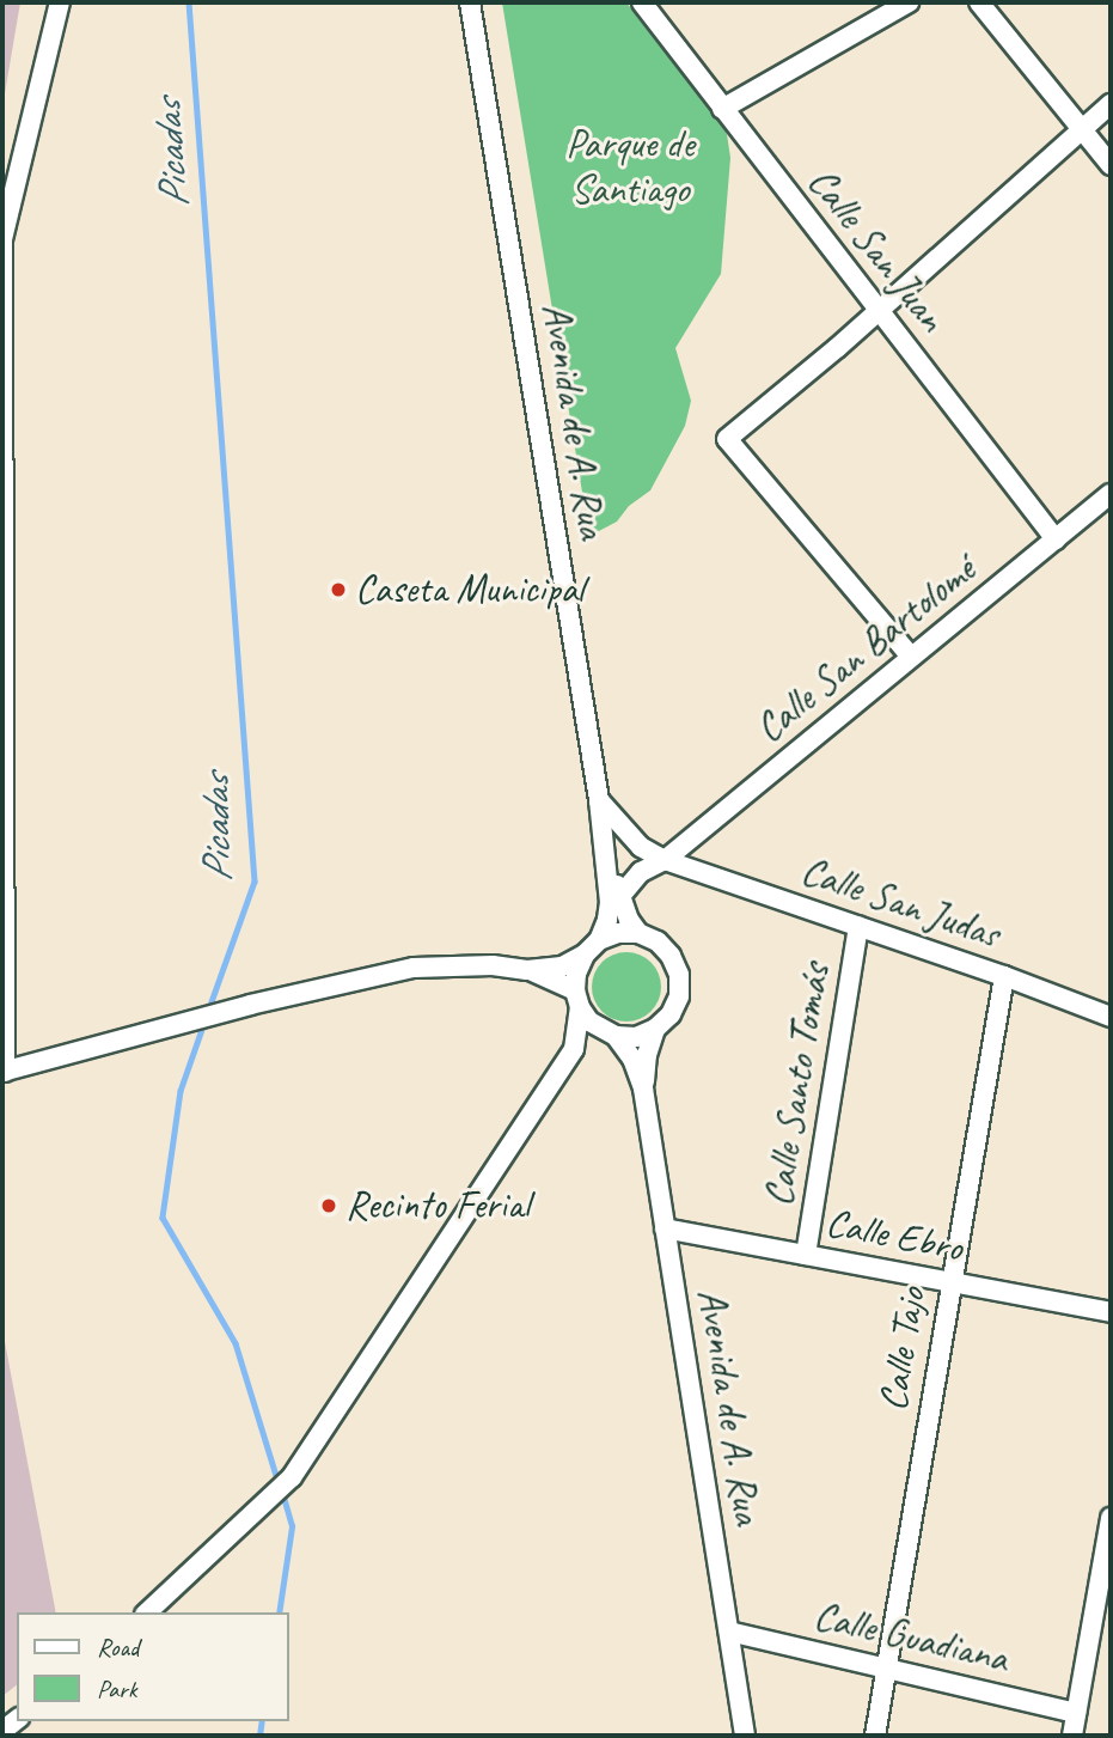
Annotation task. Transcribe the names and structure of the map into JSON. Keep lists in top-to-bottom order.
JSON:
{
  "streets": {
    "street": [
      "Calle San Juan",
      "Avenida de A. Rua",
      "Calle San Bartolomé",
      "Calle San Judas",
      "Calle Santo Tomás",
      "Calle Ebro",
      "Calle Tajo",
      "Calle Guadiana"
    ]
  },
  "crossings": [
    ["Calle San Juan", "Calle San Bartolomé"],
    ["Avenida de A. Rua", "Calle San Judas"],
    ["Avenida de A. Rua", "Calle Ebro"],
    ["Avenida de A. Rua", "Calle Guadiana"],
    ["Calle San Bartolomé", "Calle San Judas"],
    ["Calle San Judas", "Calle Santo Tomás"],
    ["Calle San Judas", "Calle Tajo"],
    ["Calle Santo Tomás", "Calle Ebro"],
    ["Calle Ebro", "Calle Tajo"],
    ["Calle Tajo", "Calle Guadiana"]
  ],
  "water": ["Picadas"],
  "parks": ["Parque de Santiago"],
  "places": ["Caseta Municipal", "Recinto Ferial"],
  "legend": ["Road", "Park"]
}
